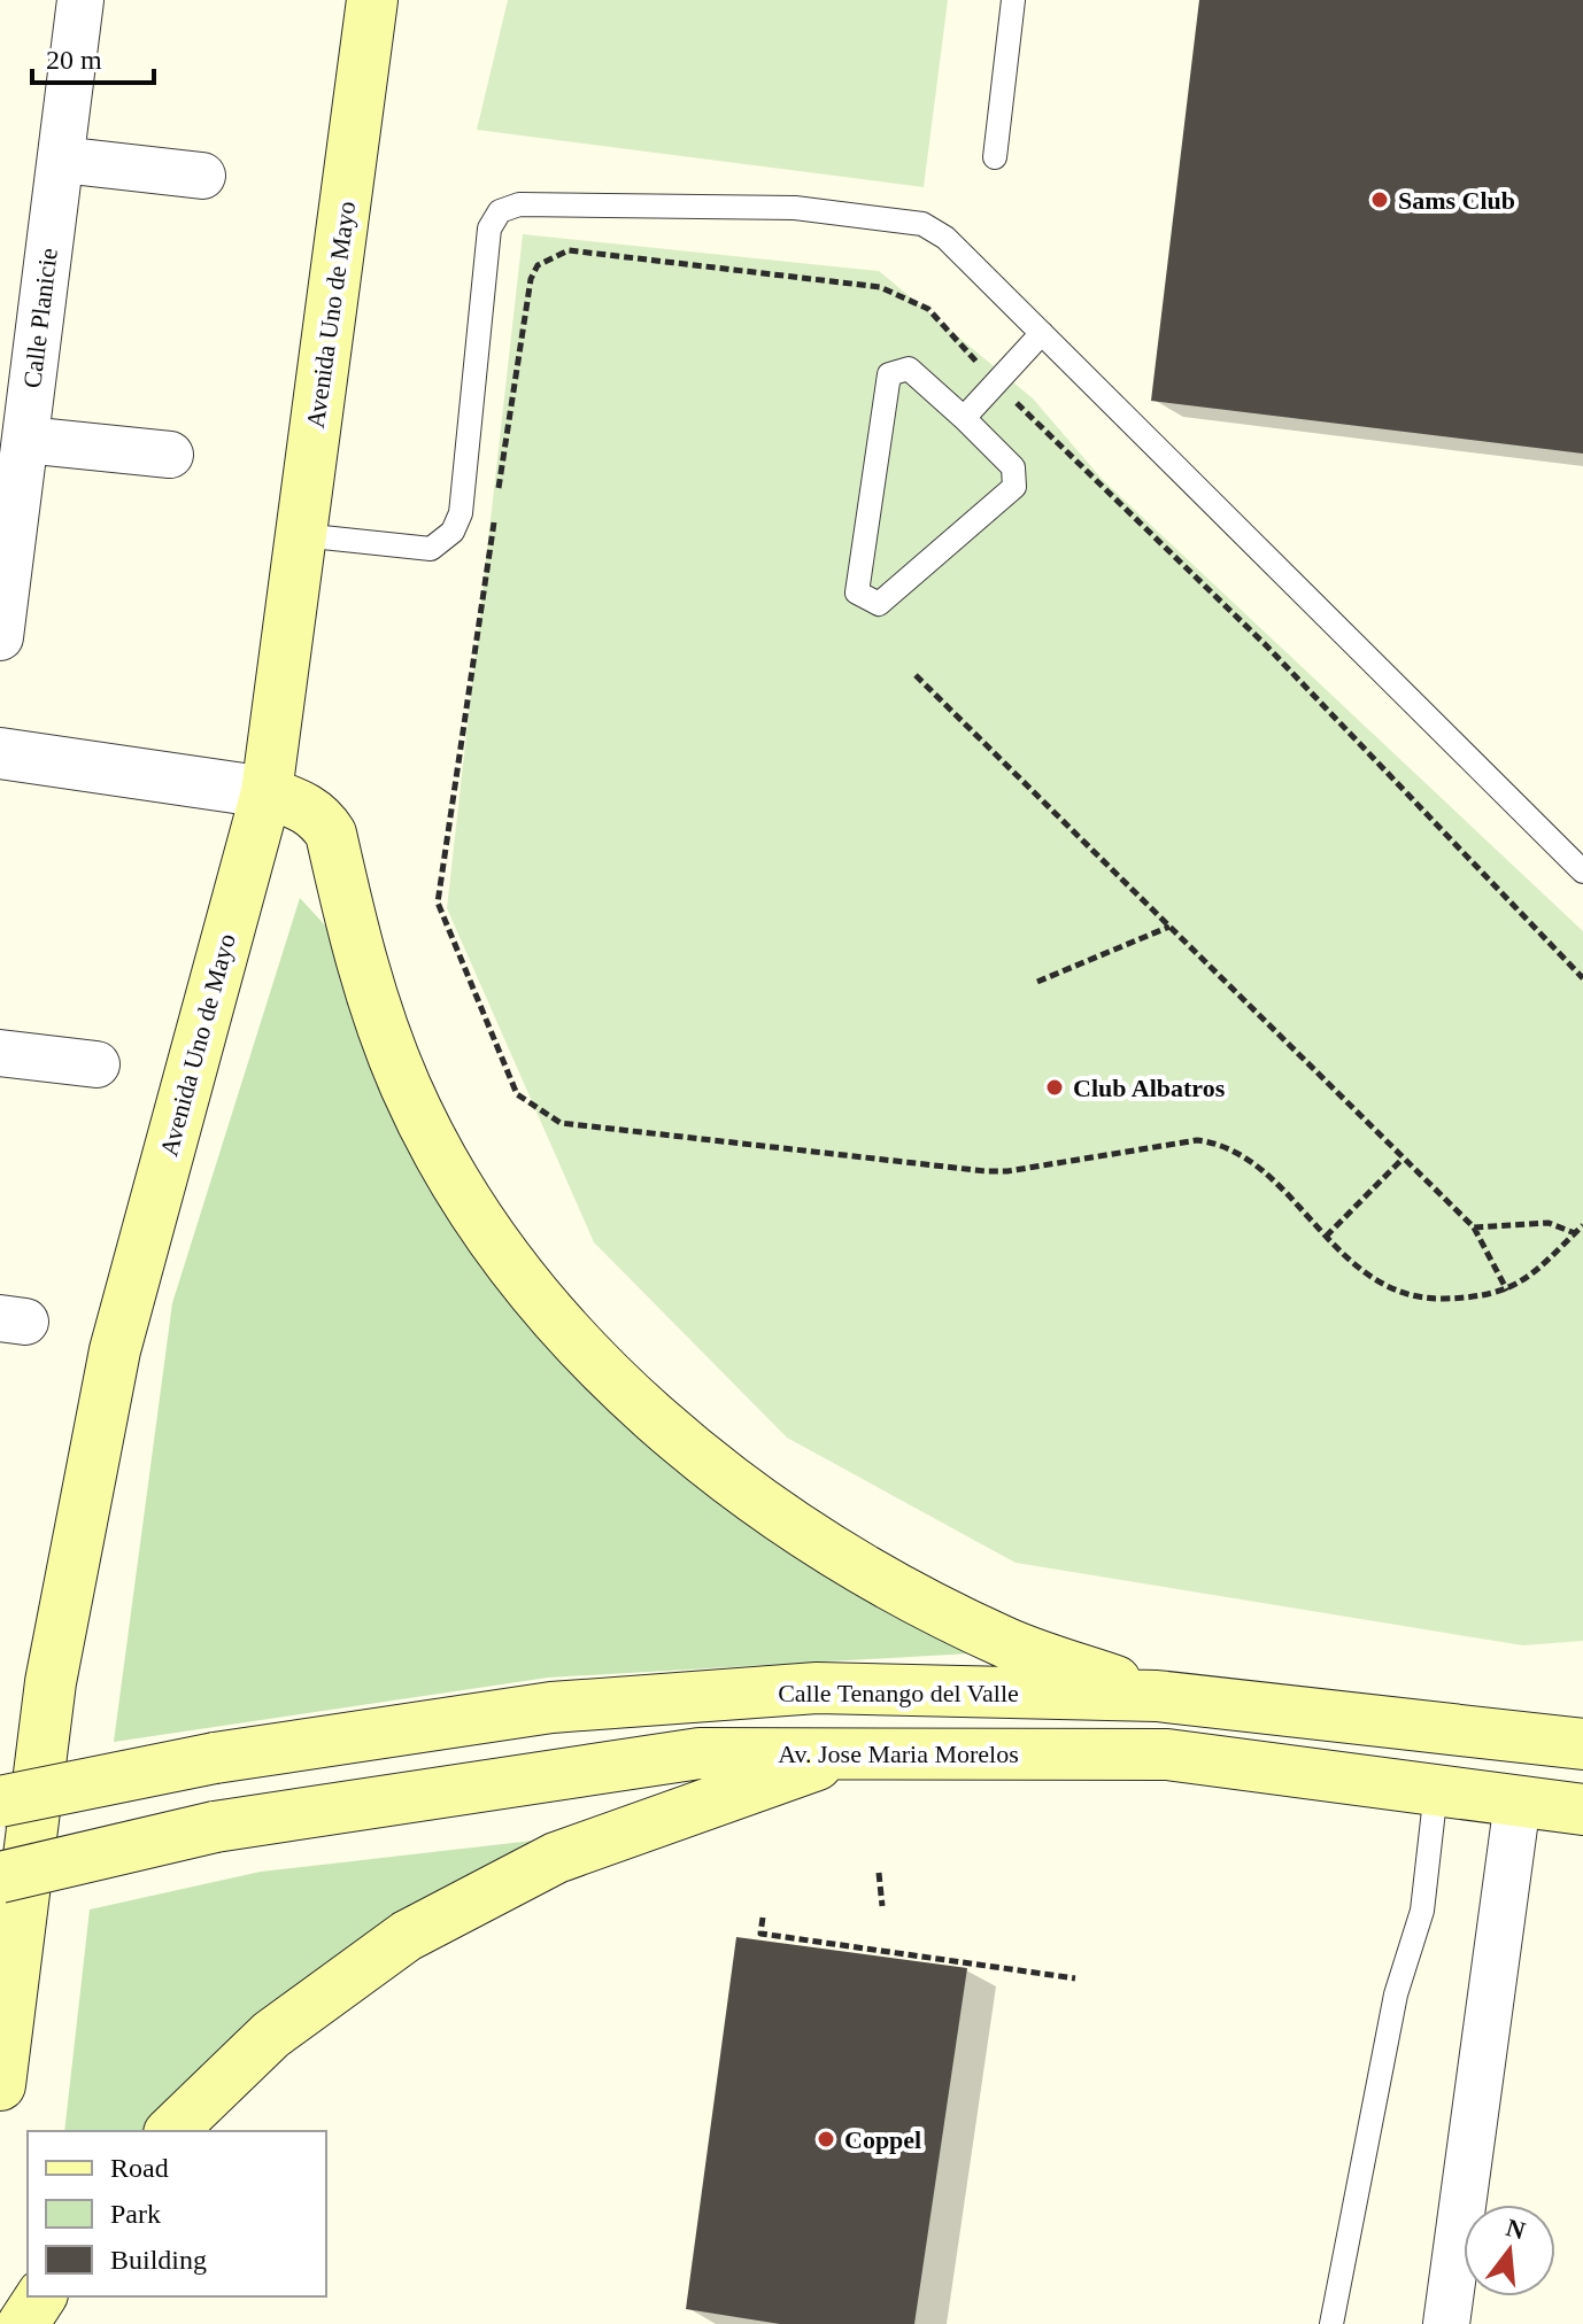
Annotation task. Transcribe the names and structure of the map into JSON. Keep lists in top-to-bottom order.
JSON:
{
  "streets": {
    "main road": ["Avenida Uno de Mayo", "Calle Tenango del Valle", "Av. Jose Maria Morelos"],
    "street": ["Calle Planicie"]
  },
  "places": ["Sams Club", "Club Albatros", "Coppel"],
  "legend": ["Road", "Park", "Building"],
  "scale_bar": "20 m",
  "north": "top"
}
